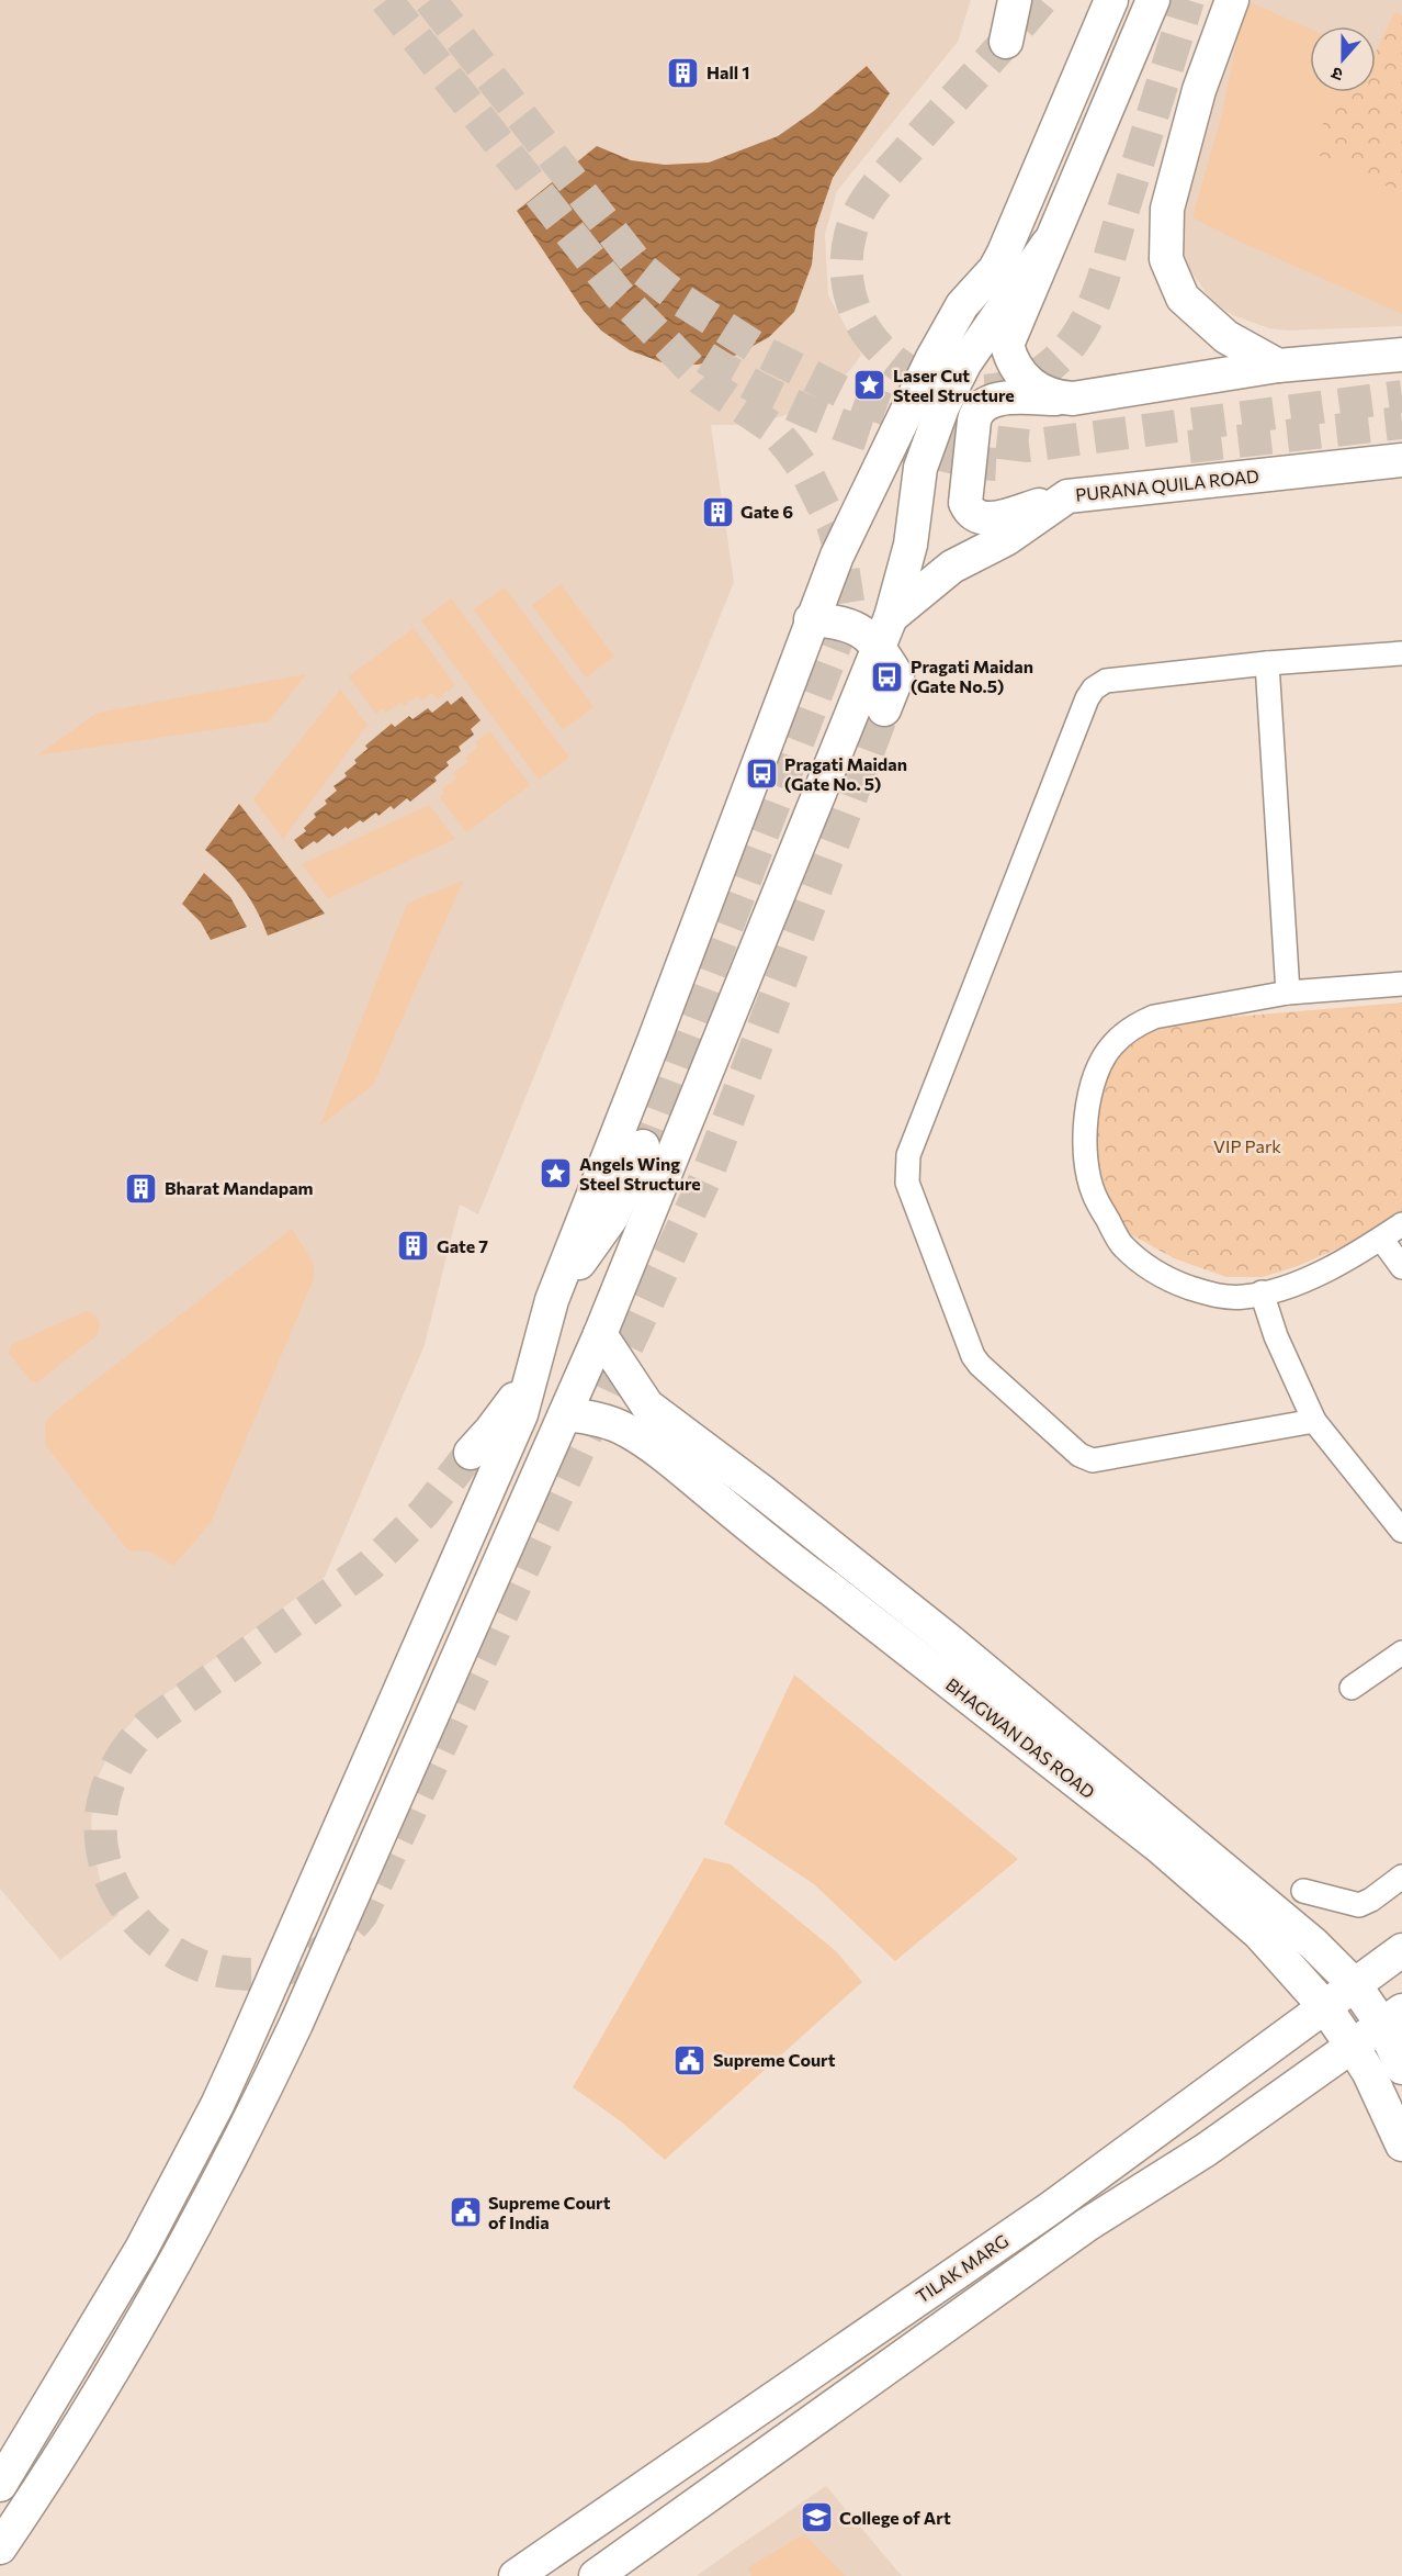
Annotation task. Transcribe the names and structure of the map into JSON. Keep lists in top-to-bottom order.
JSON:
{
  "streets": {
    "main road": ["PURANA QUILA ROAD", "BHAGWAN DAS ROAD", "TILAK MARG"]
  },
  "crossings": [
    ["BHAGWAN DAS ROAD", "TILAK MARG"]
  ],
  "parks": ["VIP Park"],
  "places": {
    "building": [
      "Hall 1",
      "Gate 6",
      "Bharat Mandapam",
      "Gate 7"
    ],
    "place": ["Laser Cut Steel Structure", "Angels Wing Steel Structure"],
    "bus stop": ["Pragati Maidan (Gate No.5)", "Pragati Maidan (Gate No. 5)"],
    "public building": ["Supreme Court", "Supreme Court of India"],
    "school or university": ["College of Art"]
  },
  "north": "bottom"
}
